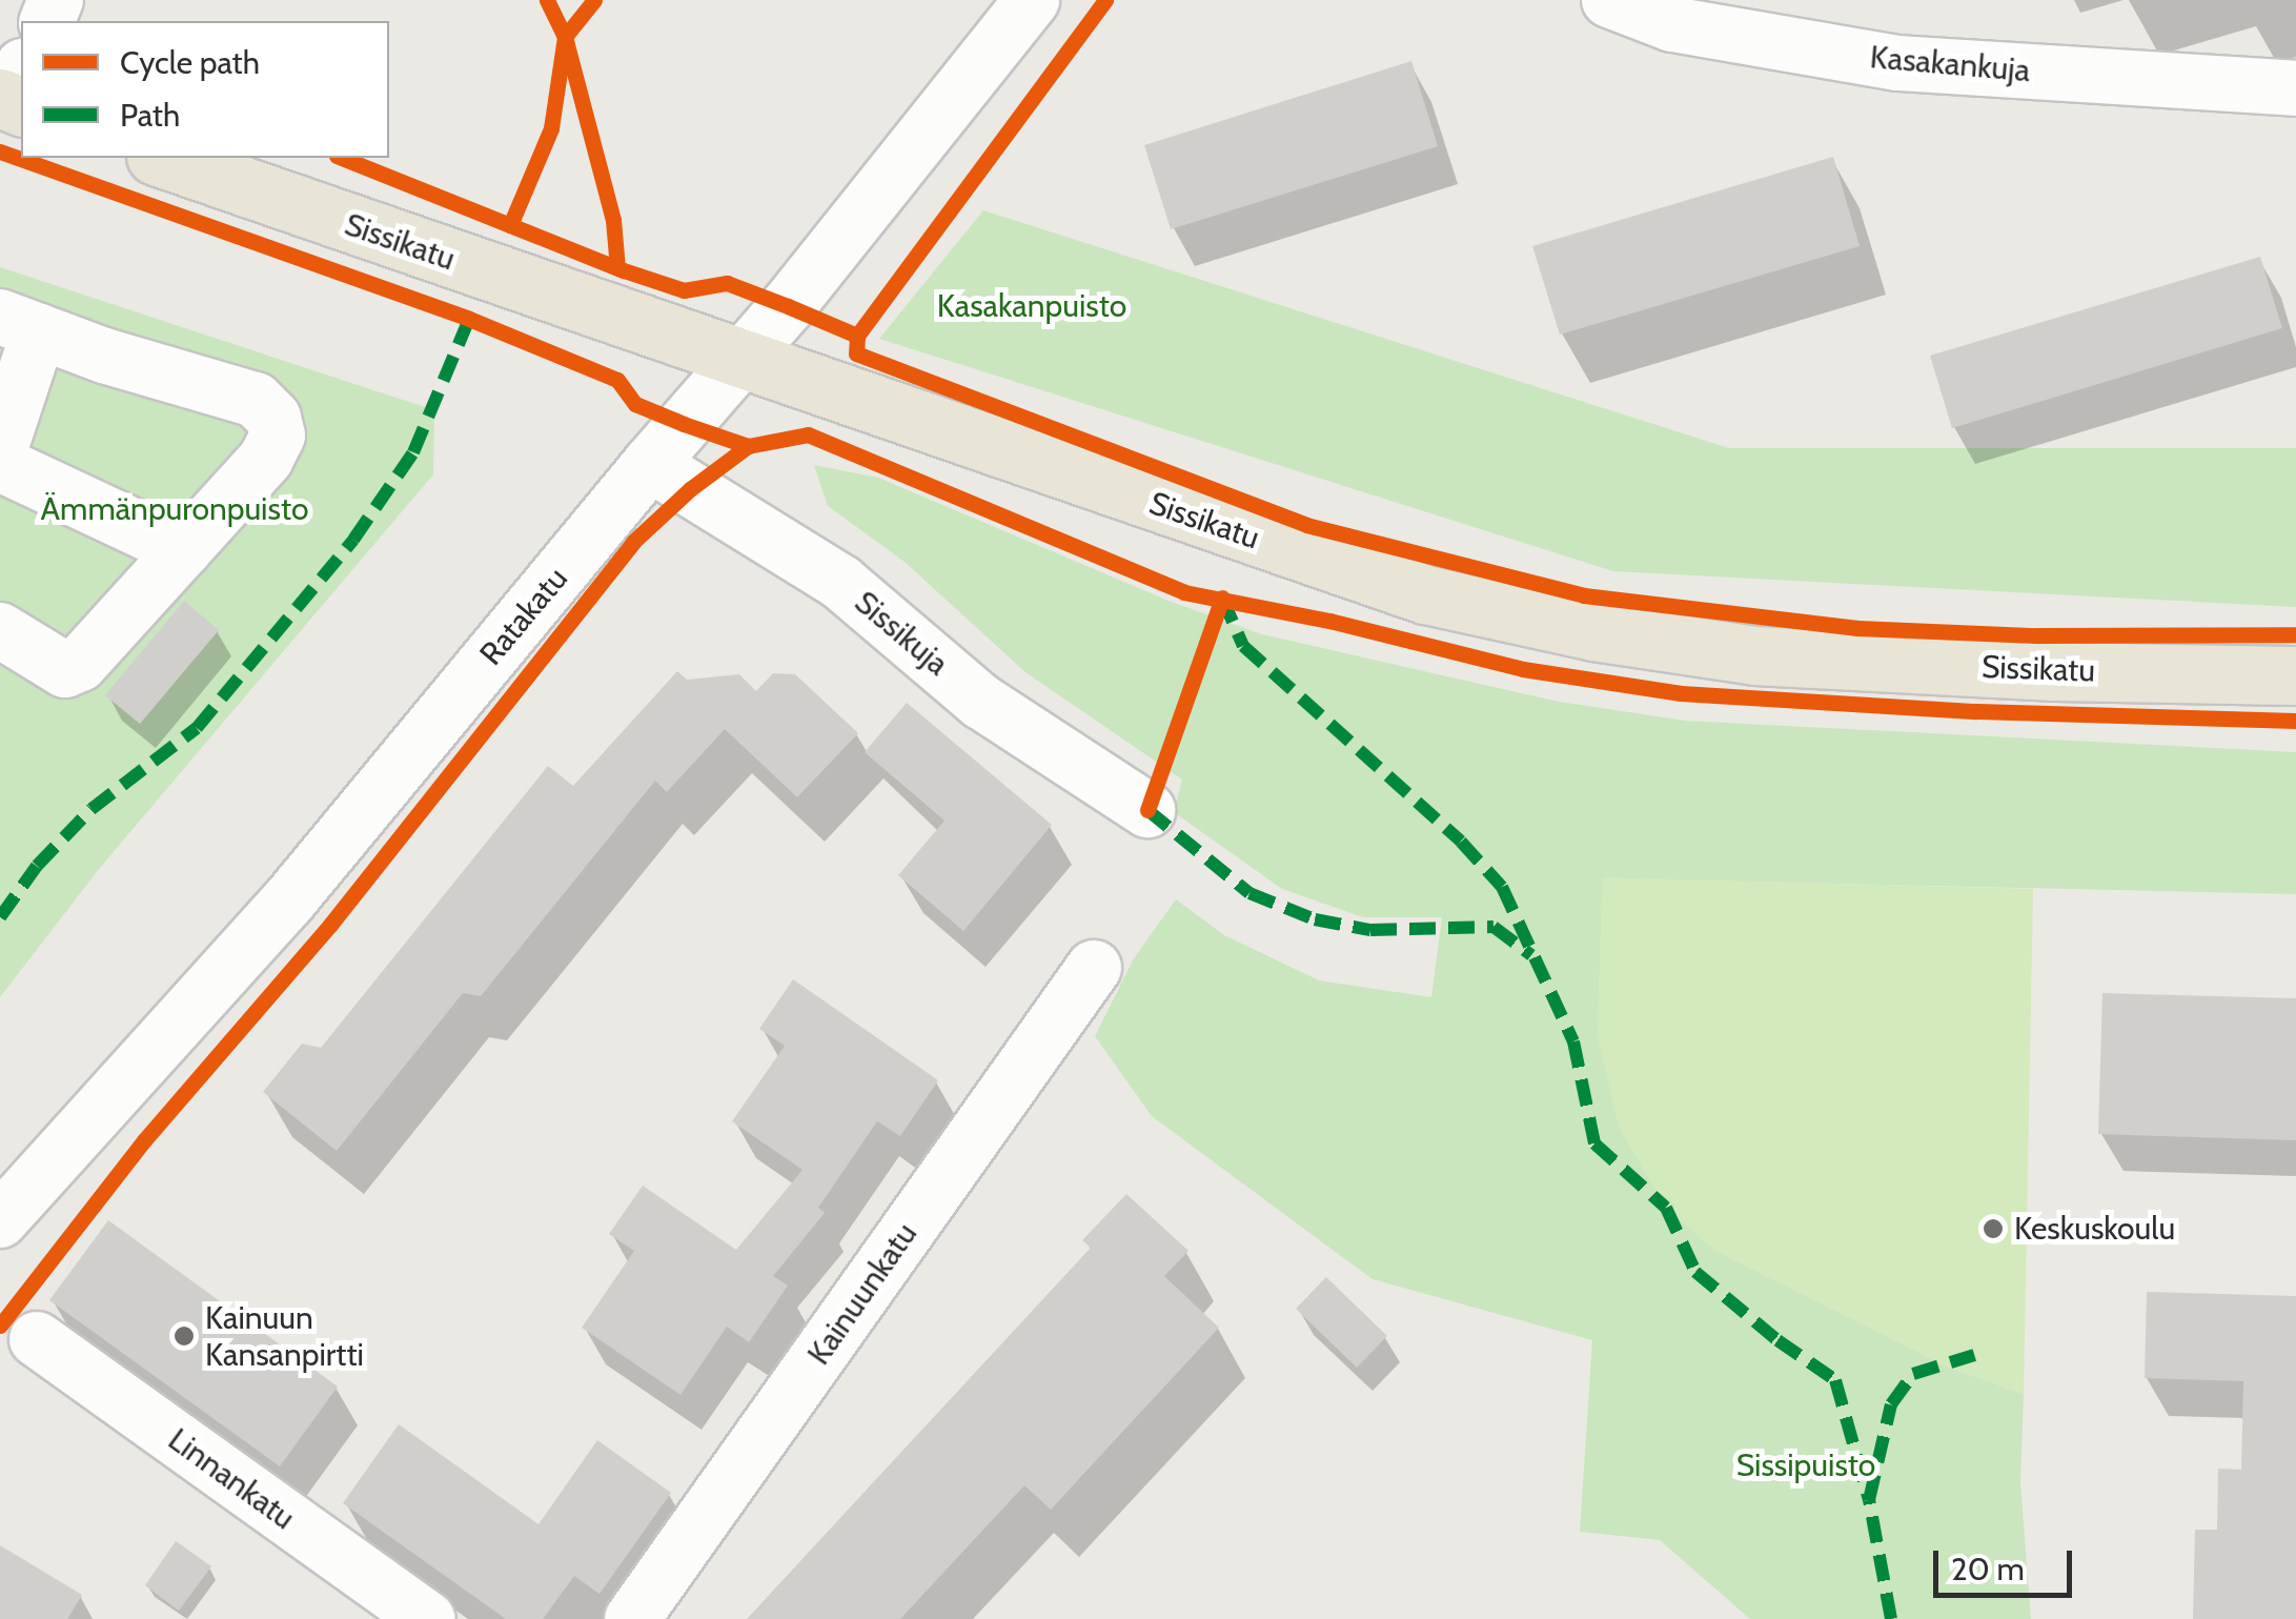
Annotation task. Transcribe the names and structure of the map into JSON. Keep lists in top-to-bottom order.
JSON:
{
  "streets": {
    "main road": ["Sissikatu"],
    "street": [
      "Kasakankuja",
      "Ratakatu",
      "Sissikuja",
      "Kainuunkatu",
      "Linnankatu"
    ]
  },
  "crossings": [
    ["Sissikatu", "Ratakatu"],
    ["Ratakatu", "Sissikuja"]
  ],
  "parks": ["Kasakanpuisto", "Ämmänpuronpuisto", "Sissipuisto"],
  "places": ["Keskuskoulu", "Kainuun Kansanpirtti"],
  "legend": ["Cycle path", "Path"],
  "scale_bar": "20 m"
}
